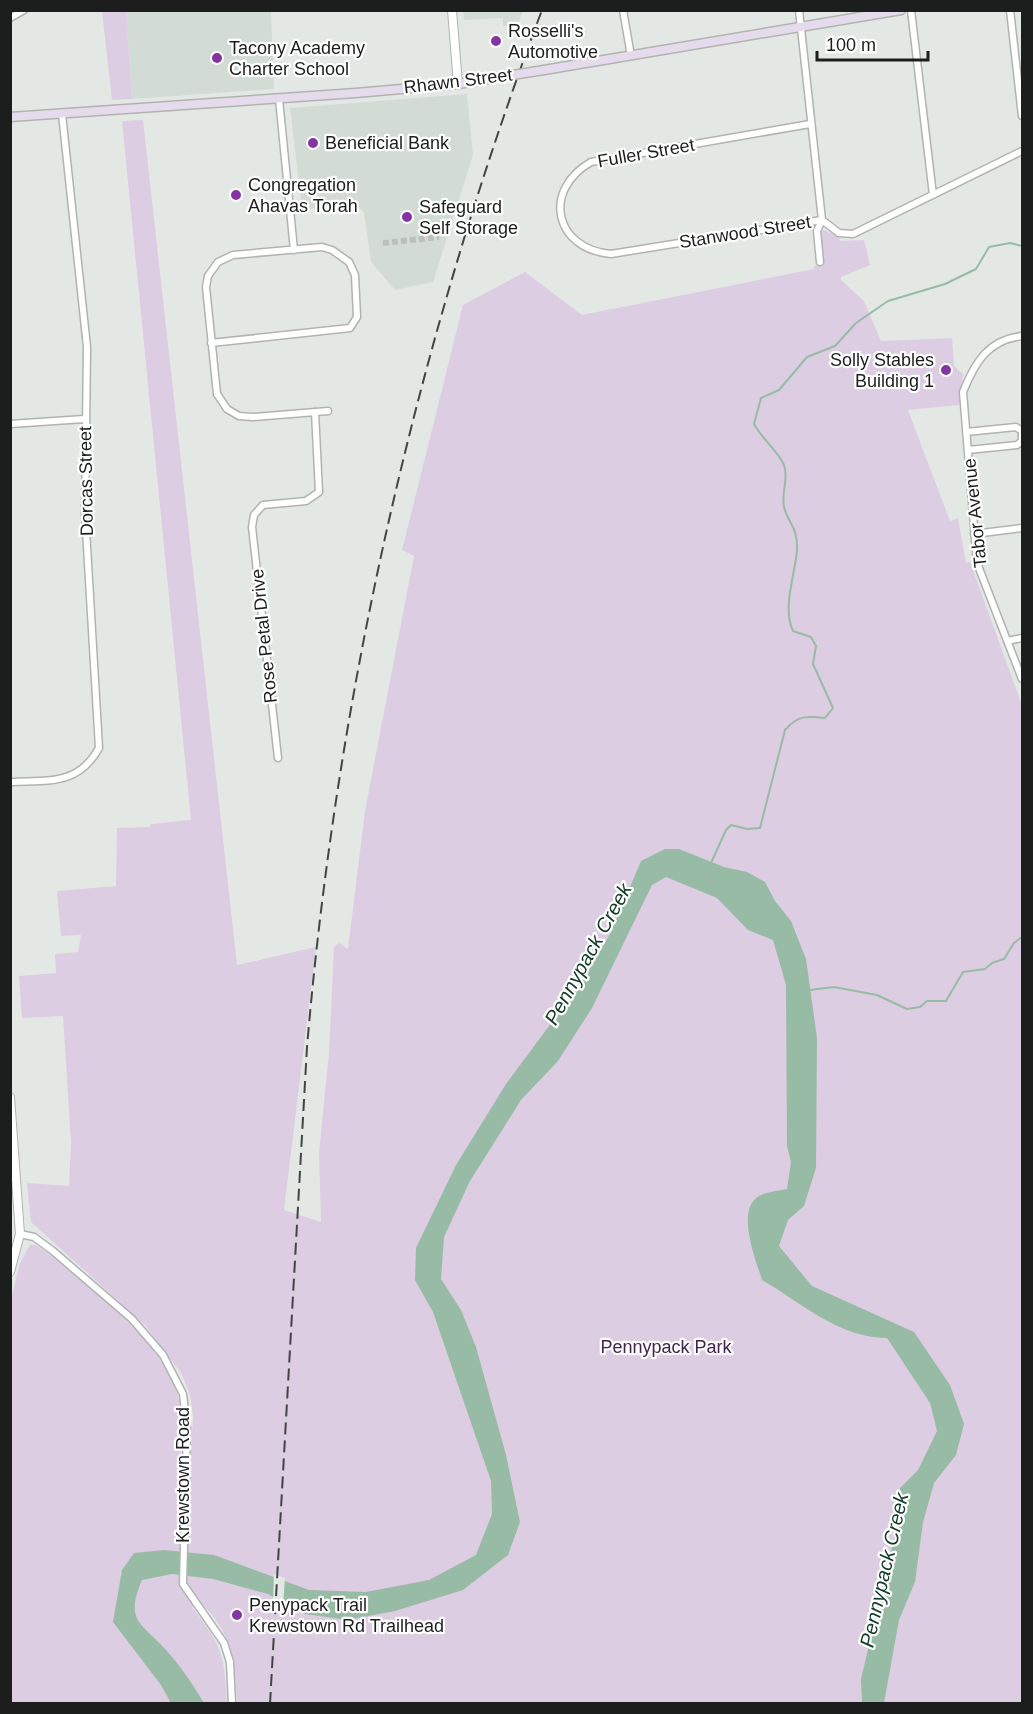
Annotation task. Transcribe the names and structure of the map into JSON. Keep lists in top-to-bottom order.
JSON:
{
  "streets": {
    "main road": ["Rhawn Street"],
    "street": [
      "Fuller Street",
      "Stanwood Street",
      "Dorcas Street",
      "Tabor Avenue",
      "Rose Petal Drive",
      "Krewstown Road"
    ]
  },
  "crossings": [
    ["Rhawn Street", "Dorcas Street"],
    ["Fuller Street", "Stanwood Street"]
  ],
  "water": ["Pennypack Creek"],
  "parks": ["Pennypack Park"],
  "places": [
    "Rosselli's Automotive",
    "Tacony Academy Charter School",
    "Beneficial Bank",
    "Congregation Ahavas Torah",
    "Safeguard Self Storage",
    "Solly Stables Building 1",
    "Penypack Trail Krewstown Rd Trailhead"
  ],
  "scale_bar": "100 m"
}
